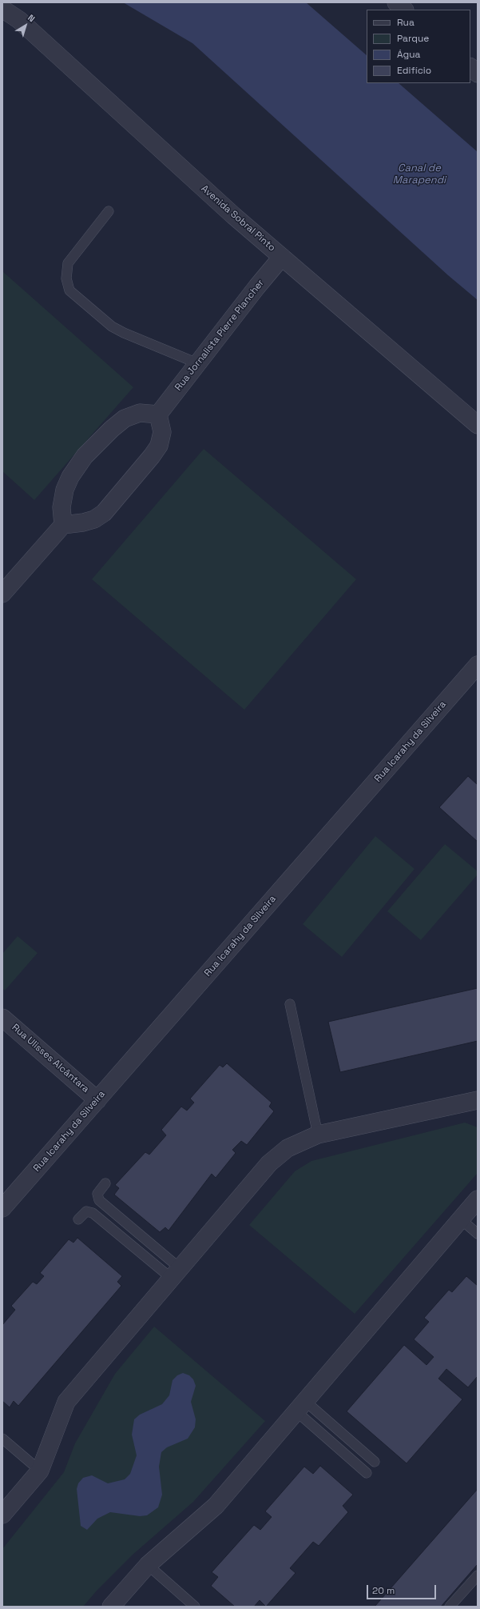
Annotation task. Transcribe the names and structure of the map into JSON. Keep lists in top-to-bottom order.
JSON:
{
  "streets": {
    "street": [
      "Avenida Sobral Pinto",
      "Rua Jornalista Pierre Plancher",
      "Rua Icarahy da Silveira",
      "Rua Ulisses Alcântara"
    ]
  },
  "crossings": [
    ["Avenida Sobral Pinto", "Rua Jornalista Pierre Plancher"],
    ["Rua Icarahy da Silveira", "Rua Ulisses Alcântara"]
  ],
  "water": ["Canal de Marapendi"],
  "legend": [
    "Rua",
    "Parque",
    "Água",
    "Edifício"
  ],
  "scale_bar": "20 m",
  "north": "top right"
}
